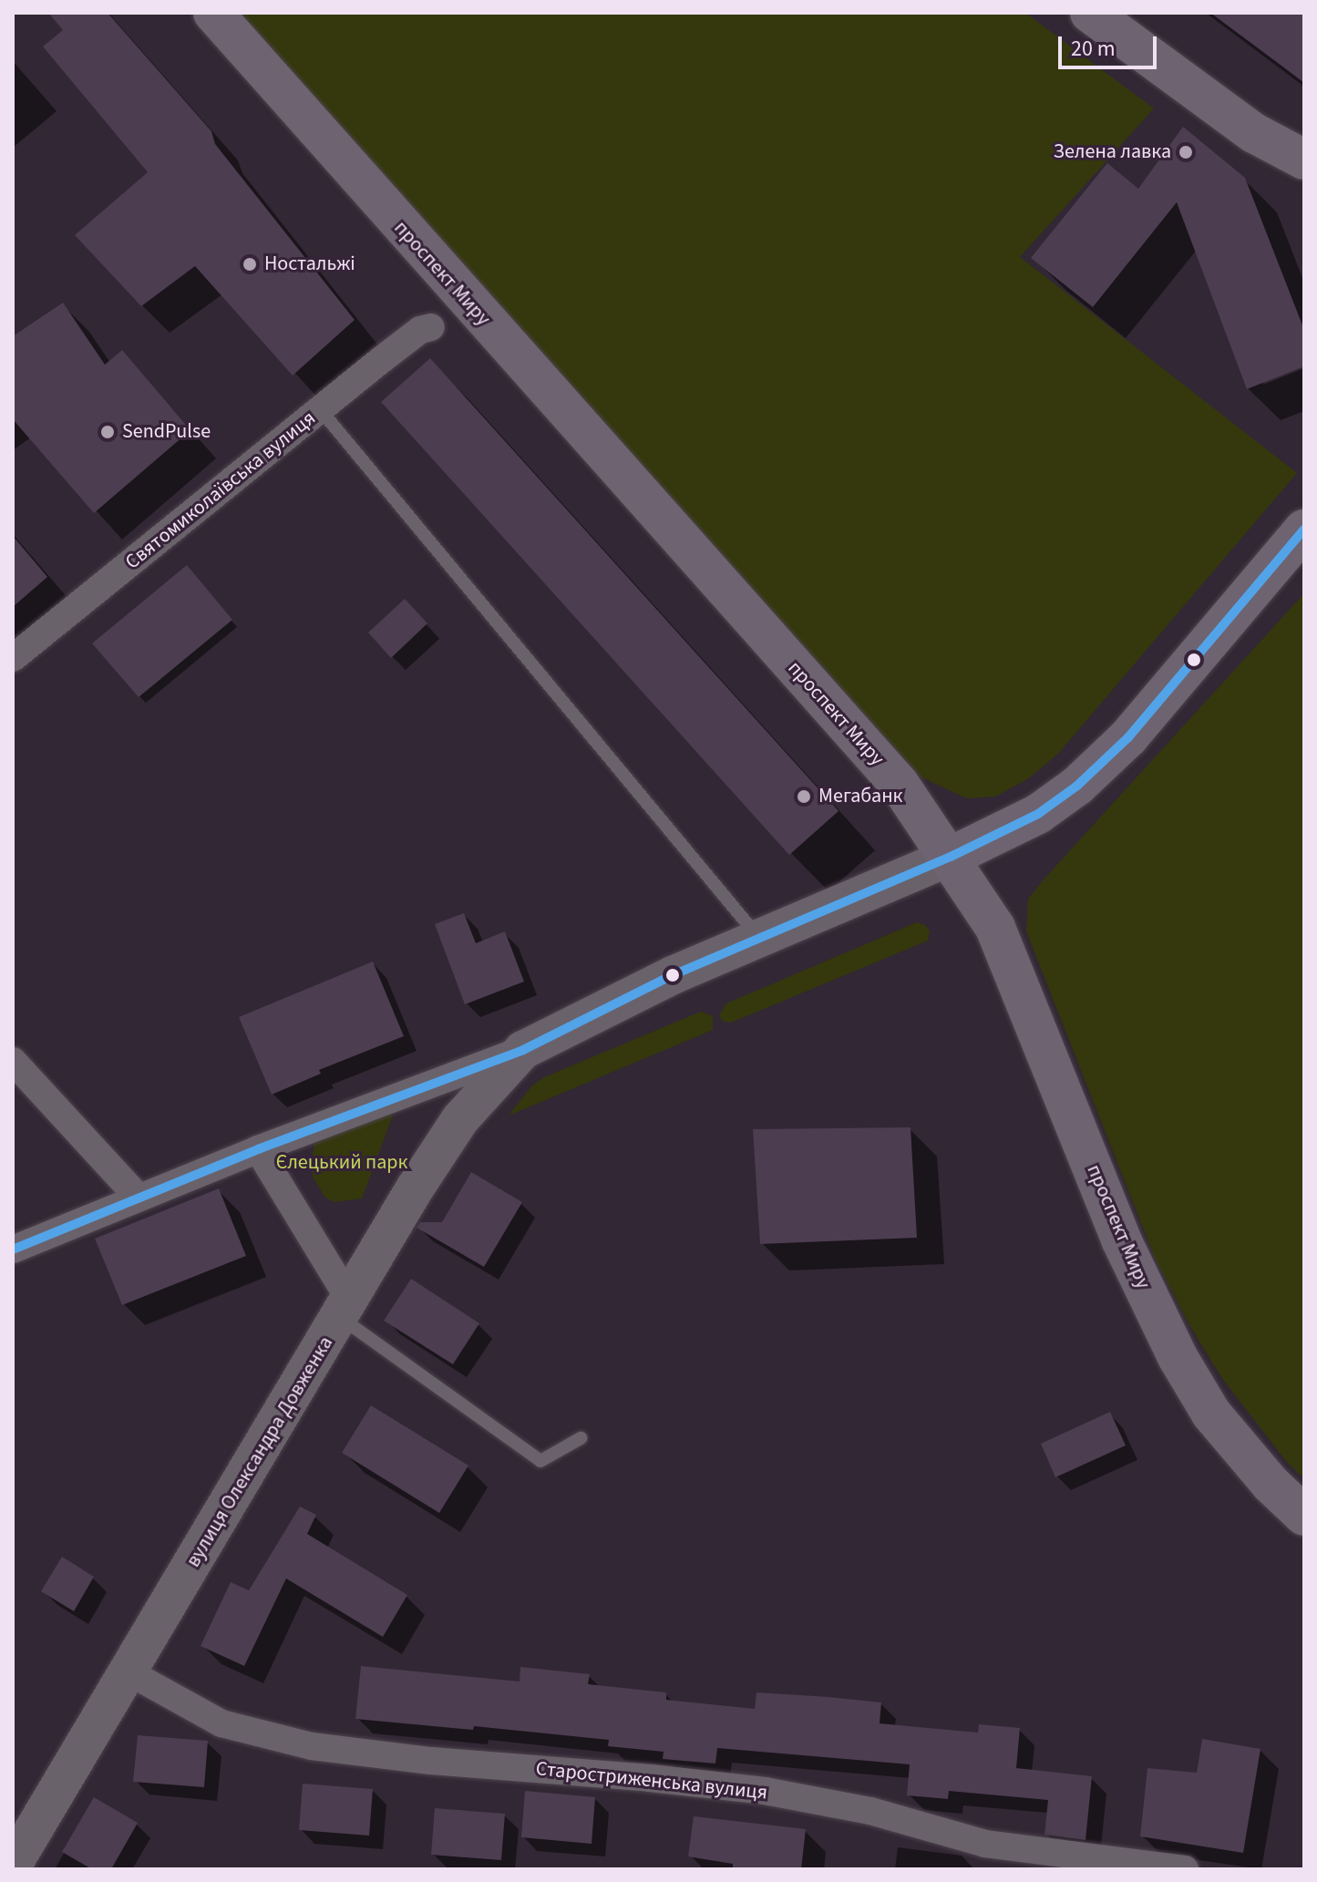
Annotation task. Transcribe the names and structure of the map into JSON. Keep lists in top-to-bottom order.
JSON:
{
  "streets": {
    "main road": ["проспект Миру", "вулиця Олександра Довженка"],
    "street": ["Святомиколаївська вулиця", "Старостриженська вулиця"]
  },
  "crossings": [
    ["вулиця Олександра Довженка", "Старостриженська вулиця"]
  ],
  "parks": ["Єлецький парк"],
  "places": [
    "Зелена лавка",
    "Ностальжі",
    "SendPulse",
    "Мегабанк"
  ],
  "scale_bar": "20 m"
}
